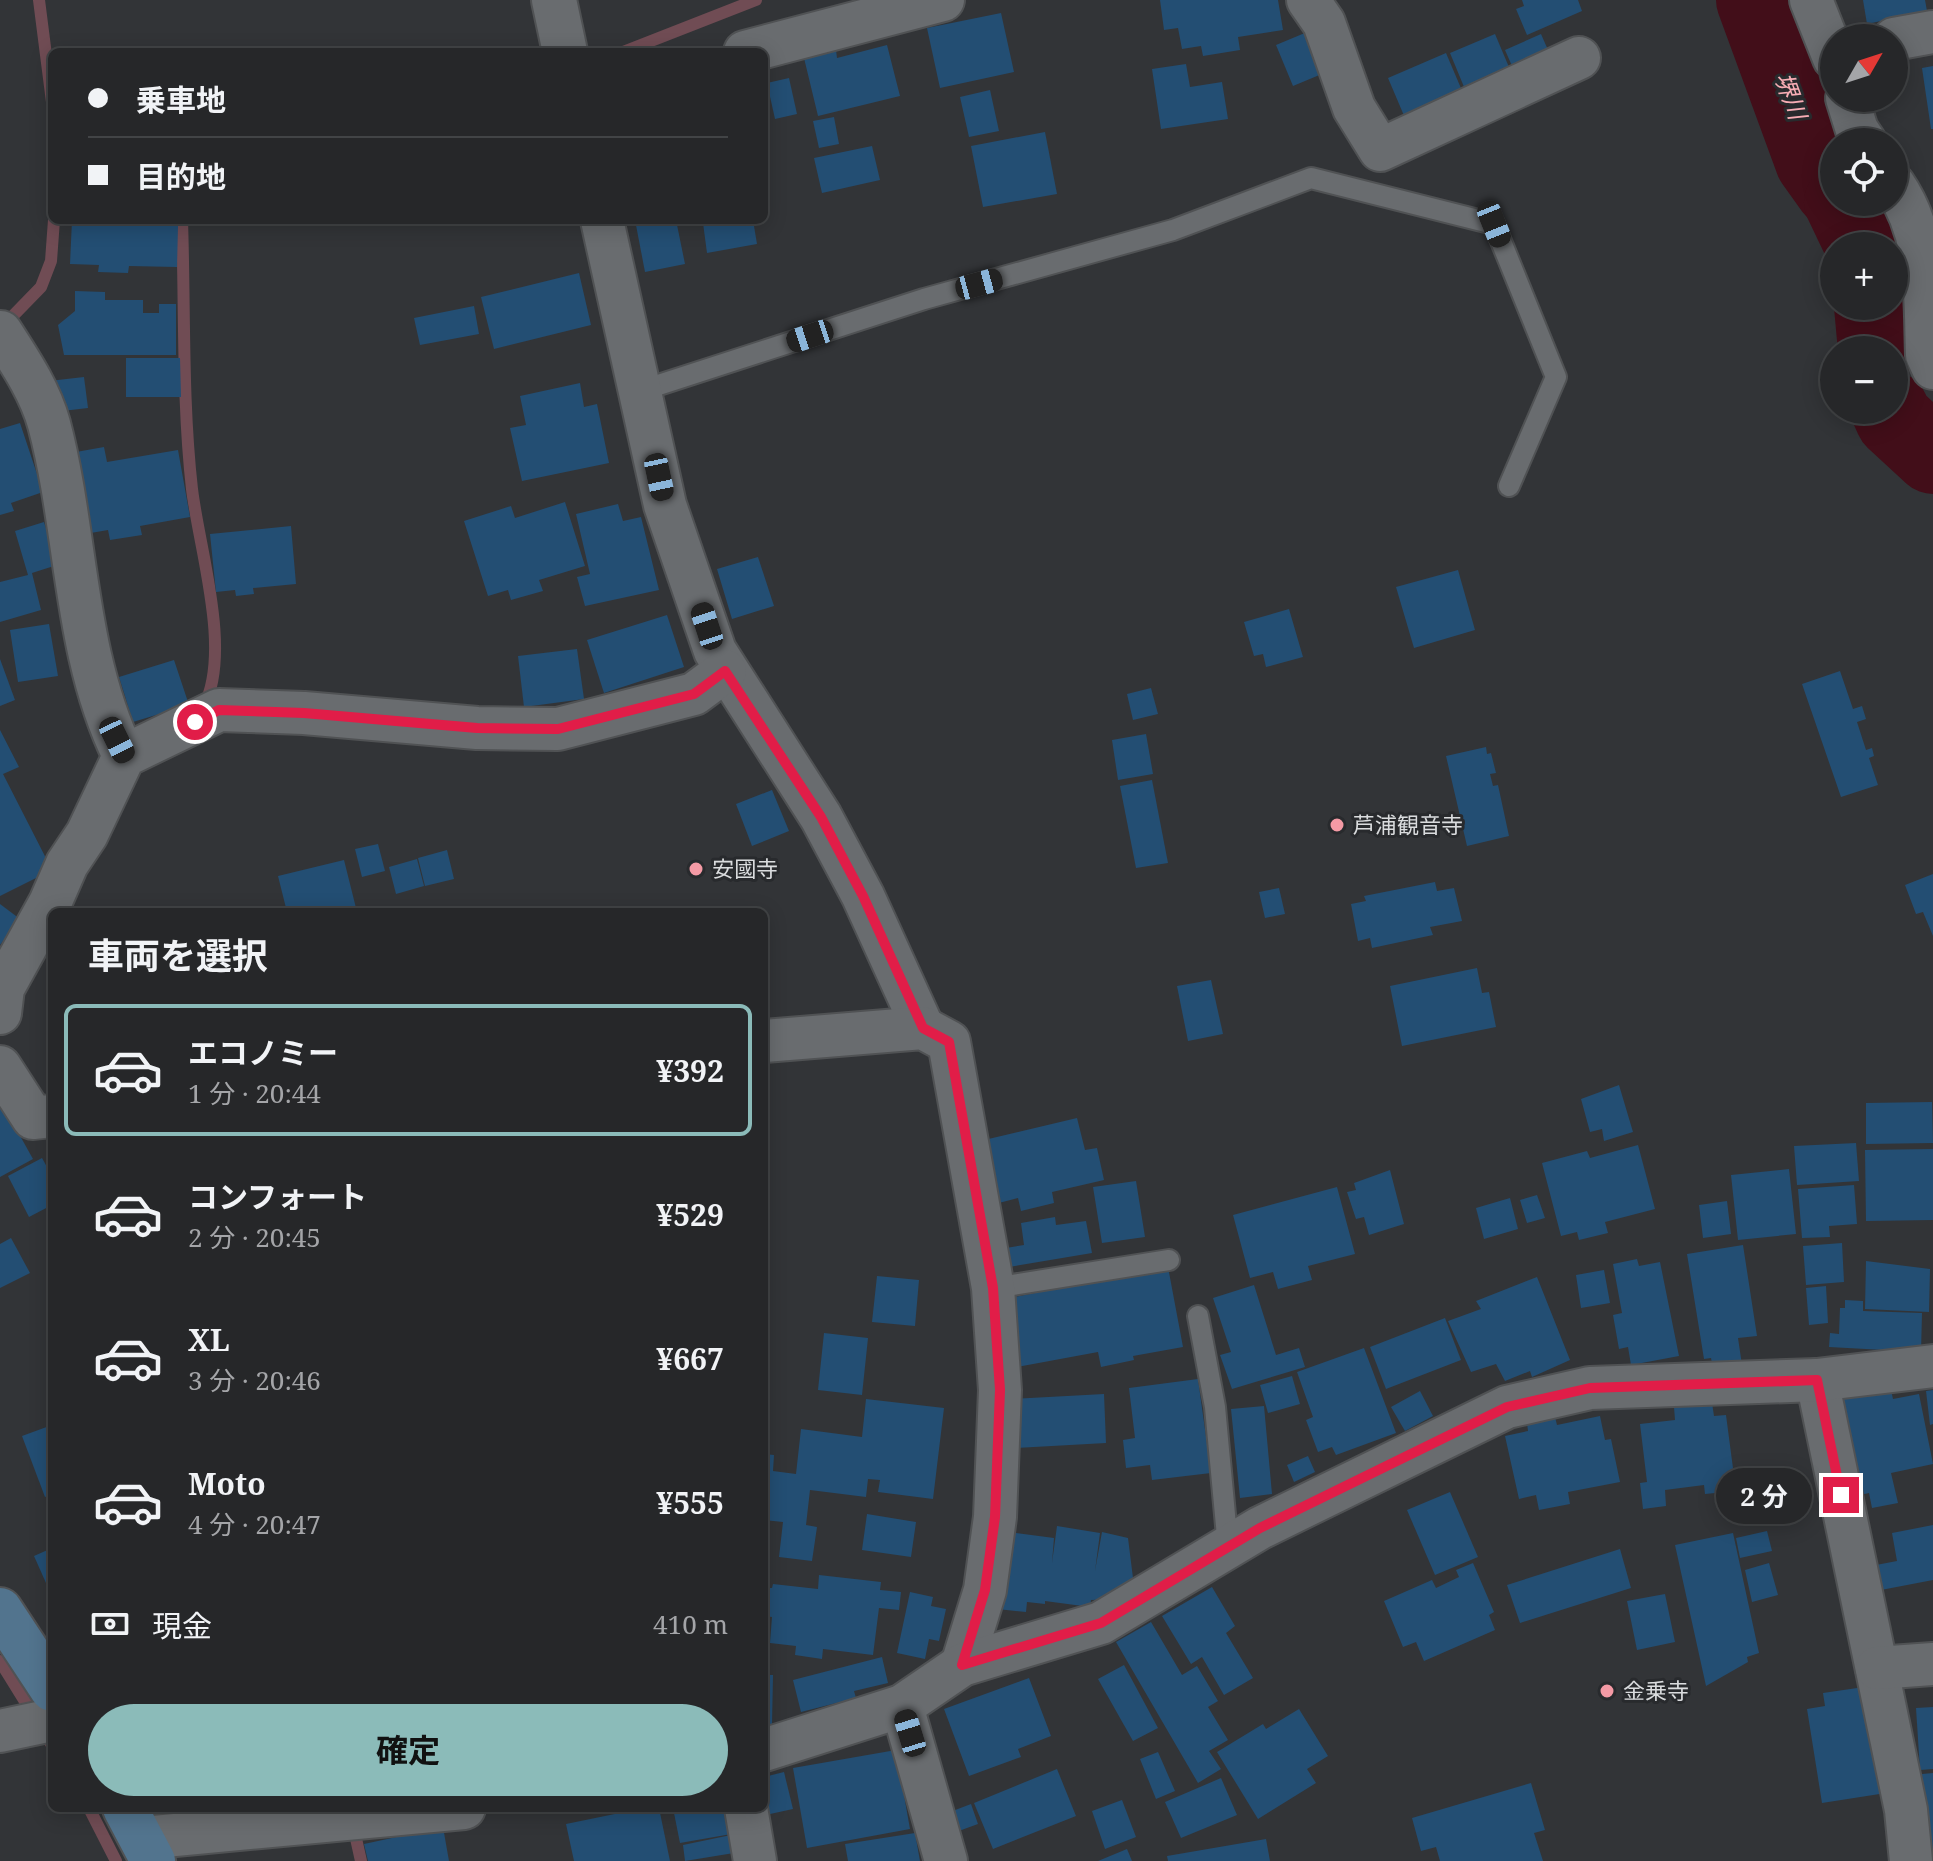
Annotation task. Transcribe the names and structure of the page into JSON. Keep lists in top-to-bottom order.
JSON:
{
  "water": ["堺川"],
  "places": ["芦浦観音寺", "安國寺", "金乗寺"],
  "north": "top right",
  "page": {
    "map_buttons": ["+", "−"],
    "banner": ["乗車地", "目的地"],
    "heading": "車両を選択",
    "list": [
      {
        "name": "エコノミー",
        "note": "1 分 · 20:44",
        "value": "¥392"
      },
      {
        "name": "コンフォート",
        "note": "2 分 · 20:45",
        "value": "¥529"
      },
      {
        "name": "XL",
        "note": "3 分 · 20:46",
        "value": "¥667"
      },
      {
        "name": "Moto",
        "note": "4 分 · 20:47",
        "value": "¥555"
      }
    ],
    "bubble": "2 分",
    "pay": ["現金", "410 m"],
    "buttons": "確定"
  }
}
